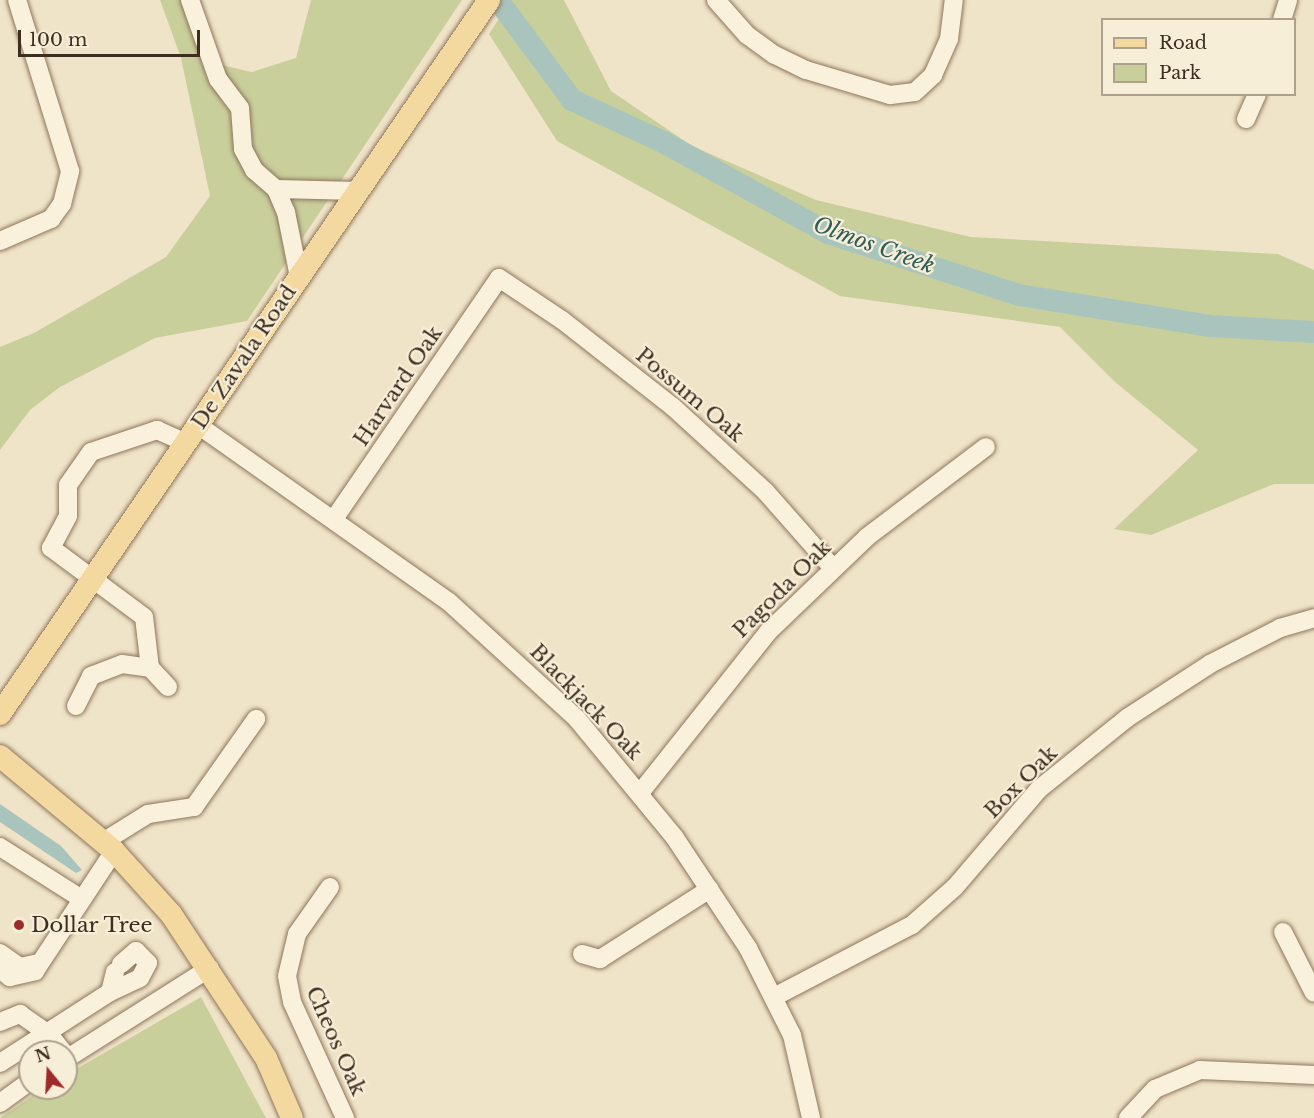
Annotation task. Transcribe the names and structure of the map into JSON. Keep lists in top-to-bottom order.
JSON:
{
  "streets": {
    "main road": ["De Zavala Road"],
    "street": [
      "Harvard Oak",
      "Possum Oak",
      "Pagoda Oak",
      "Blackjack Oak",
      "Box Oak",
      "Cheos Oak"
    ]
  },
  "crossings": [
    ["De Zavala Road", "Blackjack Oak"],
    ["Harvard Oak", "Possum Oak"],
    ["Harvard Oak", "Blackjack Oak"],
    ["Possum Oak", "Pagoda Oak"],
    ["Pagoda Oak", "Blackjack Oak"],
    ["Blackjack Oak", "Box Oak"]
  ],
  "water": ["Olmos Creek"],
  "places": ["Dollar Tree"],
  "legend": ["Road", "Park"],
  "scale_bar": "100 m",
  "north": "top"
}
